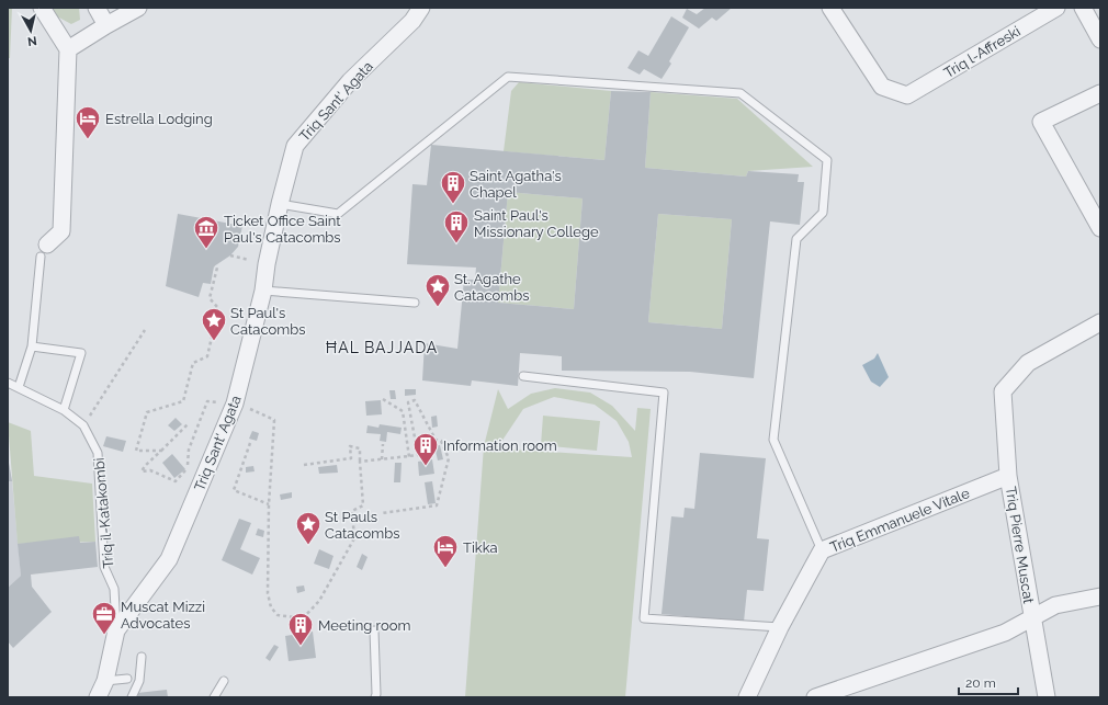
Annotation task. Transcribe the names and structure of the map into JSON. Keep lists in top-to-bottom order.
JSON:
{
  "streets": {
    "street": [
      "Triq l-Affreski",
      "Triq Sant' Agata",
      "Triq Emmanuele Vitale",
      "Triq Pierre Muscat"
    ],
    "lane": ["Triq il-Katakombi"]
  },
  "crossings": [
    ["Triq Sant' Agata", "Triq il-Katakombi"],
    ["Triq Emmanuele Vitale", "Triq Pierre Muscat"]
  ],
  "districts": ["ĦAL BAJJADA"],
  "places": {
    "hotel": ["Estrella Lodging", "Tikka"],
    "building": [
      "Saint Agatha's Chapel",
      "Saint Paul's Missionary College",
      "Information room",
      "Meeting room"
    ],
    "museum": ["Ticket Office Saint Paul's Catacombs"],
    "place": ["St. Agathe Catacombs", "St Paul's Catacombs", "St Pauls Catacombs"],
    "office": ["Muscat Mizzi Advocates"]
  },
  "scale_bar": "20 m",
  "north": "bottom"
}
